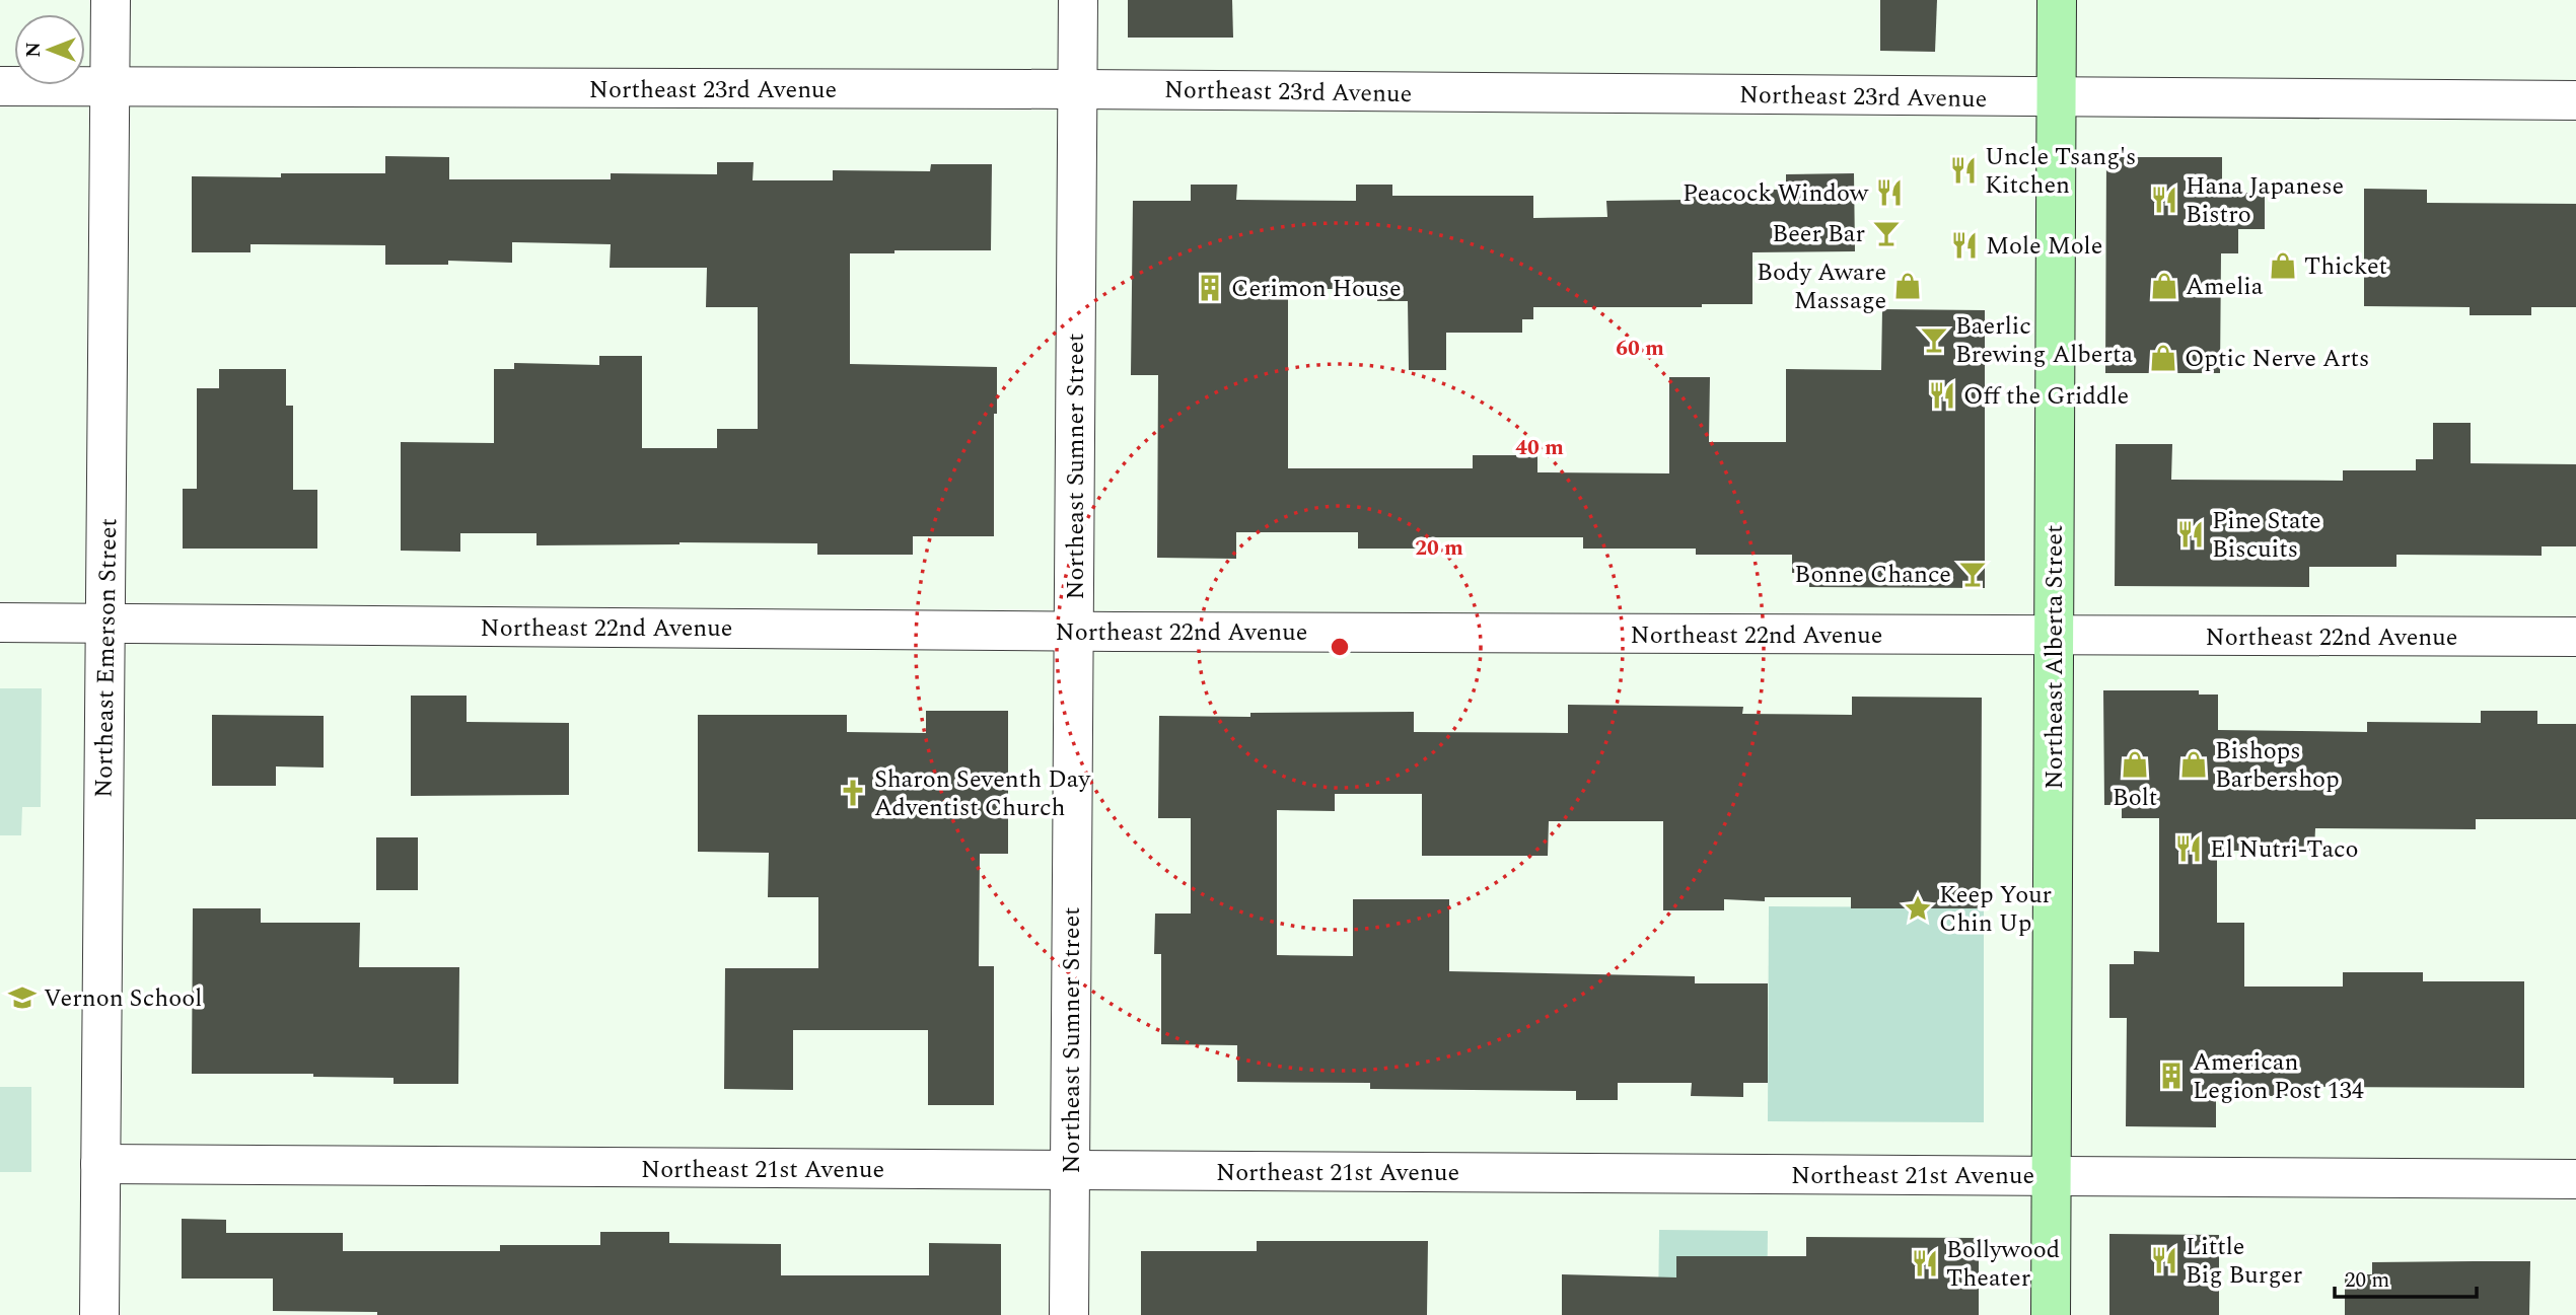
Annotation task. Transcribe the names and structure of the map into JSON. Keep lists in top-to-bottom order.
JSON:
{
  "streets": {
    "street": [
      "Northeast 23rd Avenue",
      "Northeast Sumner Street",
      "Northeast 22nd Avenue",
      "Northeast Alberta Street",
      "Northeast Emerson Street",
      "Northeast 21st Avenue"
    ]
  },
  "crossings": [
    ["Northeast 23rd Avenue", "Northeast Sumner Street"],
    ["Northeast 23rd Avenue", "Northeast Alberta Street"],
    ["Northeast 23rd Avenue", "Northeast Emerson Street"],
    ["Northeast Sumner Street", "Northeast 22nd Avenue"],
    ["Northeast Sumner Street", "Northeast 21st Avenue"],
    ["Northeast 22nd Avenue", "Northeast Alberta Street"],
    ["Northeast 22nd Avenue", "Northeast Emerson Street"],
    ["Northeast Alberta Street", "Northeast 21st Avenue"],
    ["Northeast Emerson Street", "Northeast 21st Avenue"]
  ],
  "places": {
    "restaurant": [
      "Uncle Tsang's Kitchen",
      "Peacock Window",
      "Hana Japanese Bistro",
      "Mole Mole",
      "Off the Griddle",
      "Pine State Biscuits",
      "El Nutri-Taco",
      "Little Big Burger",
      "Bollywood Theater"
    ],
    "bar": ["Beer Bar", "Baerlic Brewing Alberta", "Bonne Chance"],
    "shop": [
      "Thicket",
      "Body Aware Massage",
      "Amelia",
      "Optic Nerve Arts",
      "Bolt",
      "Bishops Barbershop"
    ],
    "building": ["Cerimon House", "American Legion Post 134"],
    "church": ["Sharon Seventh Day Adventist Church"],
    "place": ["Keep Your Chin Up"],
    "school or university": ["Vernon School"]
  },
  "scale_bar": "20 m",
  "north": "left",
  "rings": ["60 m", "40 m", "20 m"]
}
